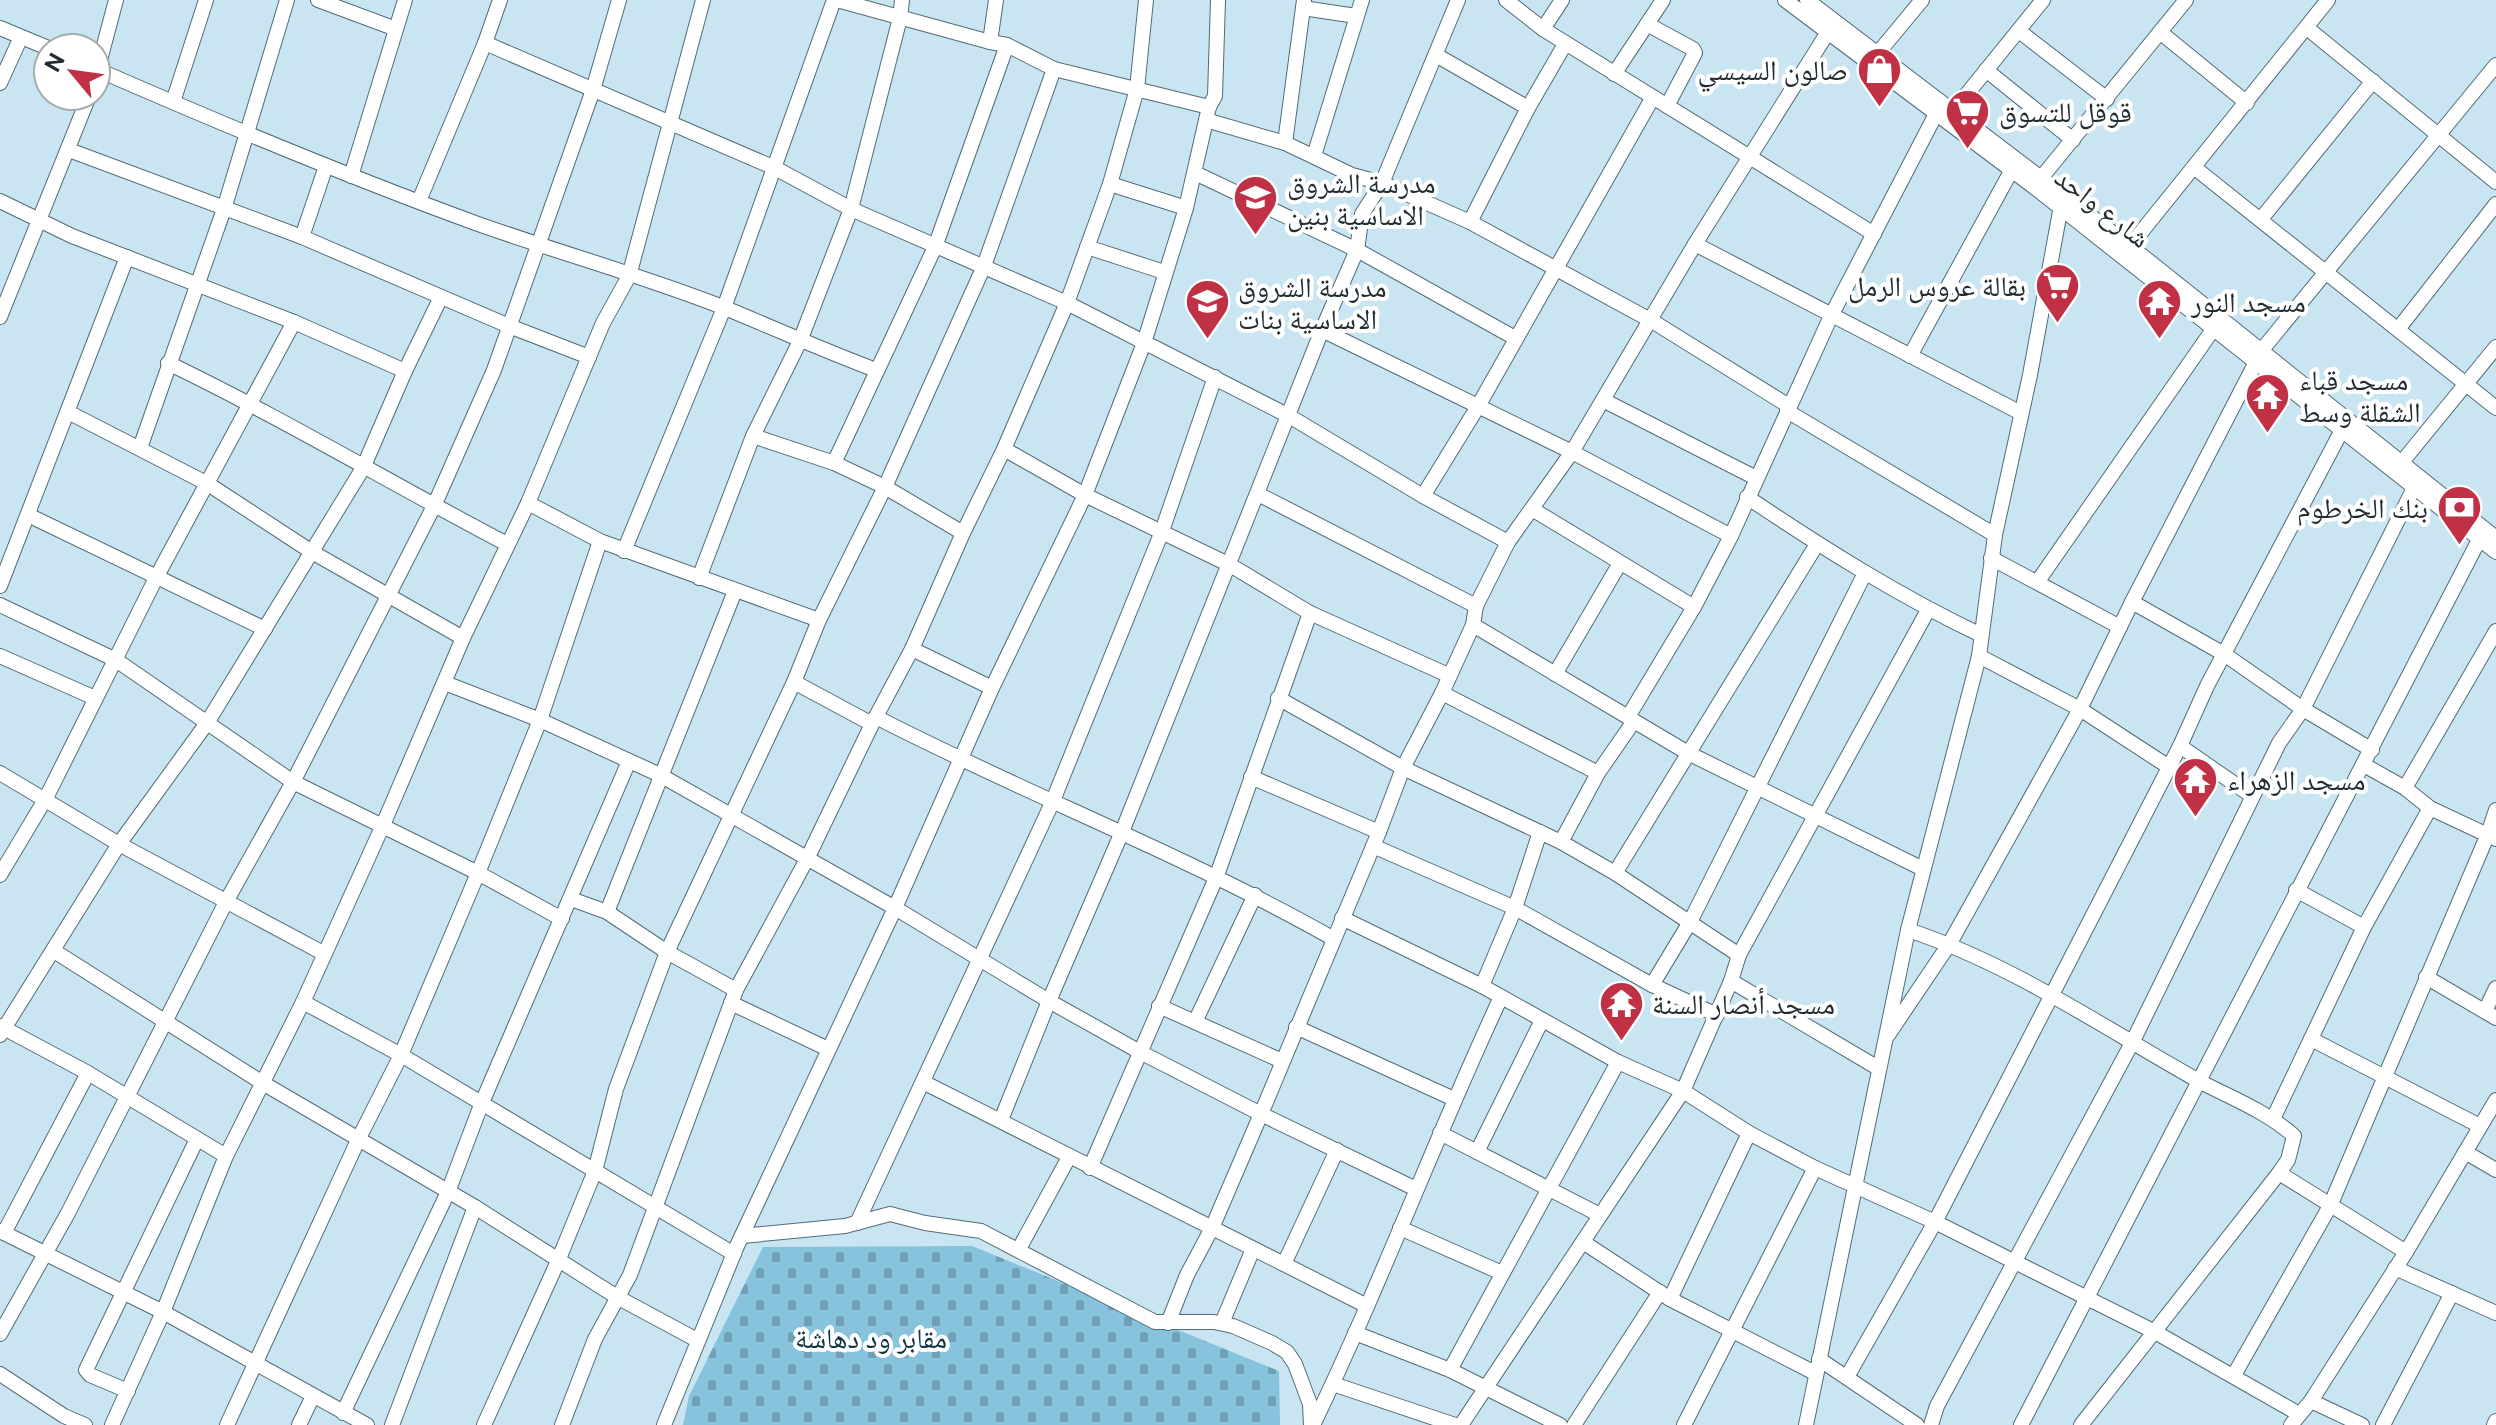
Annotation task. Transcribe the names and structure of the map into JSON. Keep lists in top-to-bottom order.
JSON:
{
  "streets": {
    "street": ["شارع واحد"]
  },
  "parks": ["مقابر ود دهاشة"],
  "places": {
    "shop": ["صالون السيسي"],
    "supermarket": ["قوقل للتسوق", "بقالة عروس الرمل"],
    "school or university": ["مدرسة الشروق الاساسية بنين", "مدرسة الشروق الاساسية بنات"],
    "temple": [
      "مسجد النور",
      "مسجد قباء الشقلة وسط",
      "مسجد الزهراء",
      "مسجد أنصار السنة"
    ],
    "bank": ["بنك الخرطوم"]
  },
  "north": "top left"
}
